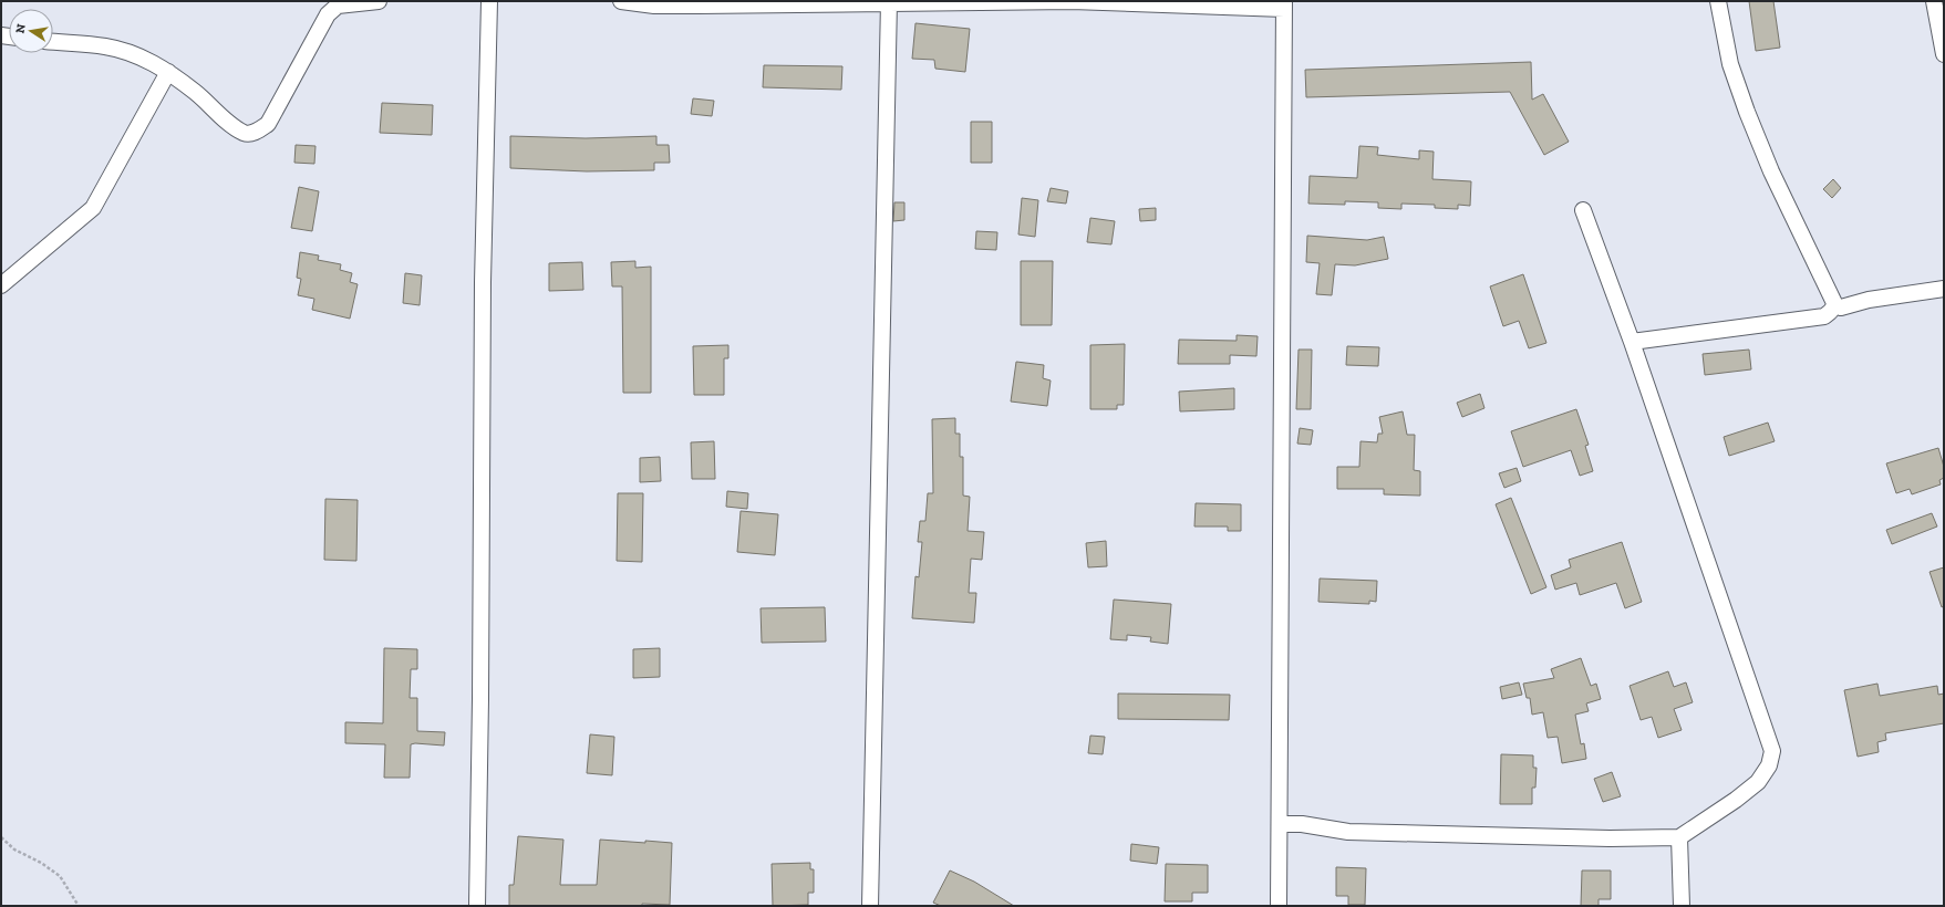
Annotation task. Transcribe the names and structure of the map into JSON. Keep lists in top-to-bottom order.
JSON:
{
  "north": "left"
}
